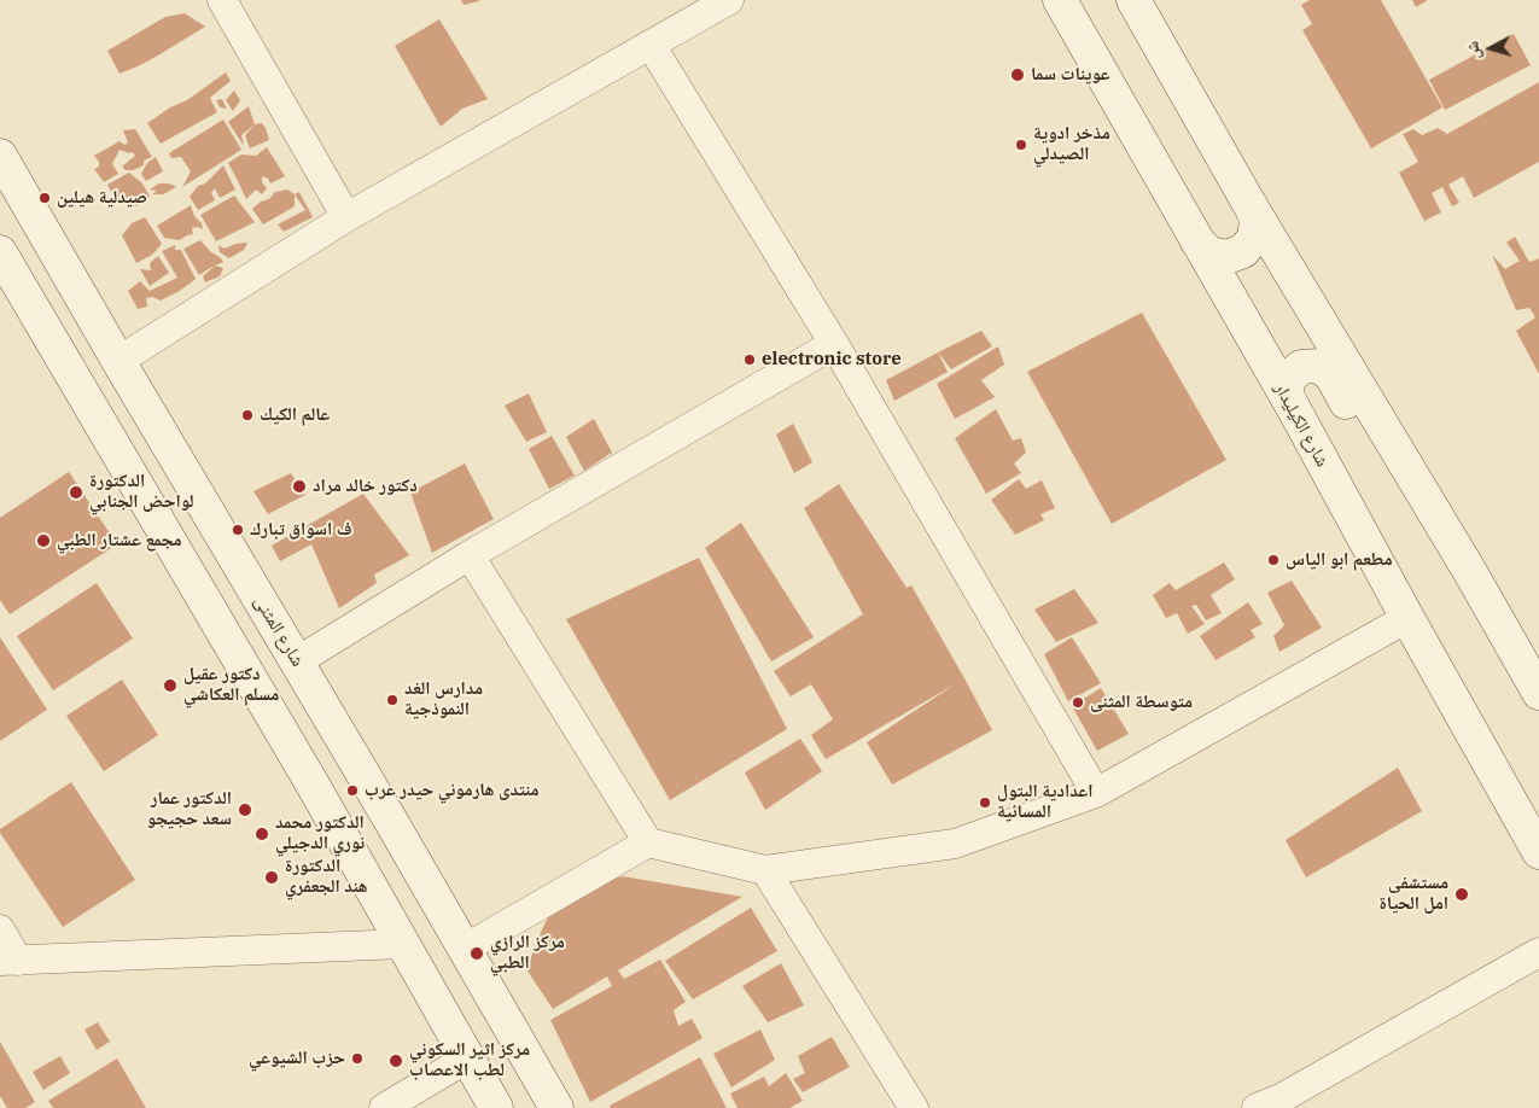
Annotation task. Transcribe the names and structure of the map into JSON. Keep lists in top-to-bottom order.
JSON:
{
  "streets": {
    "main road": ["شارع الكيليدار", "شارع المثنى"]
  },
  "places": [
    "عوينات سما",
    "مذخر ادوية الصيدلي",
    "صيدلية هيلين",
    "electronic store",
    "عالم الكيك",
    "دكتور خالد مراد",
    "الدكتورة لواحض الجنابي",
    "ف اسواق تبارك",
    "مجمع عشتار الطبي",
    "مطعم ابو الياس",
    "دكتور عقيل مسلم العكاشي",
    "مدارس الغد النموذجية",
    "متوسطة المثنى",
    "منتدى هارموني حيدر عرب",
    "اعدادية البتول المسائية",
    "الدكتور عمار سعد حجيجو",
    "الدكتور محمد نوري الدجيلي",
    "الدكتورة هند الجعفري",
    "مستشفى امل الحياة",
    "مركز الرازي الطبي",
    "حزب الشيوعي",
    "مركز اثير السكوني لطب الاعصاب"
  ],
  "north": "left"
}
